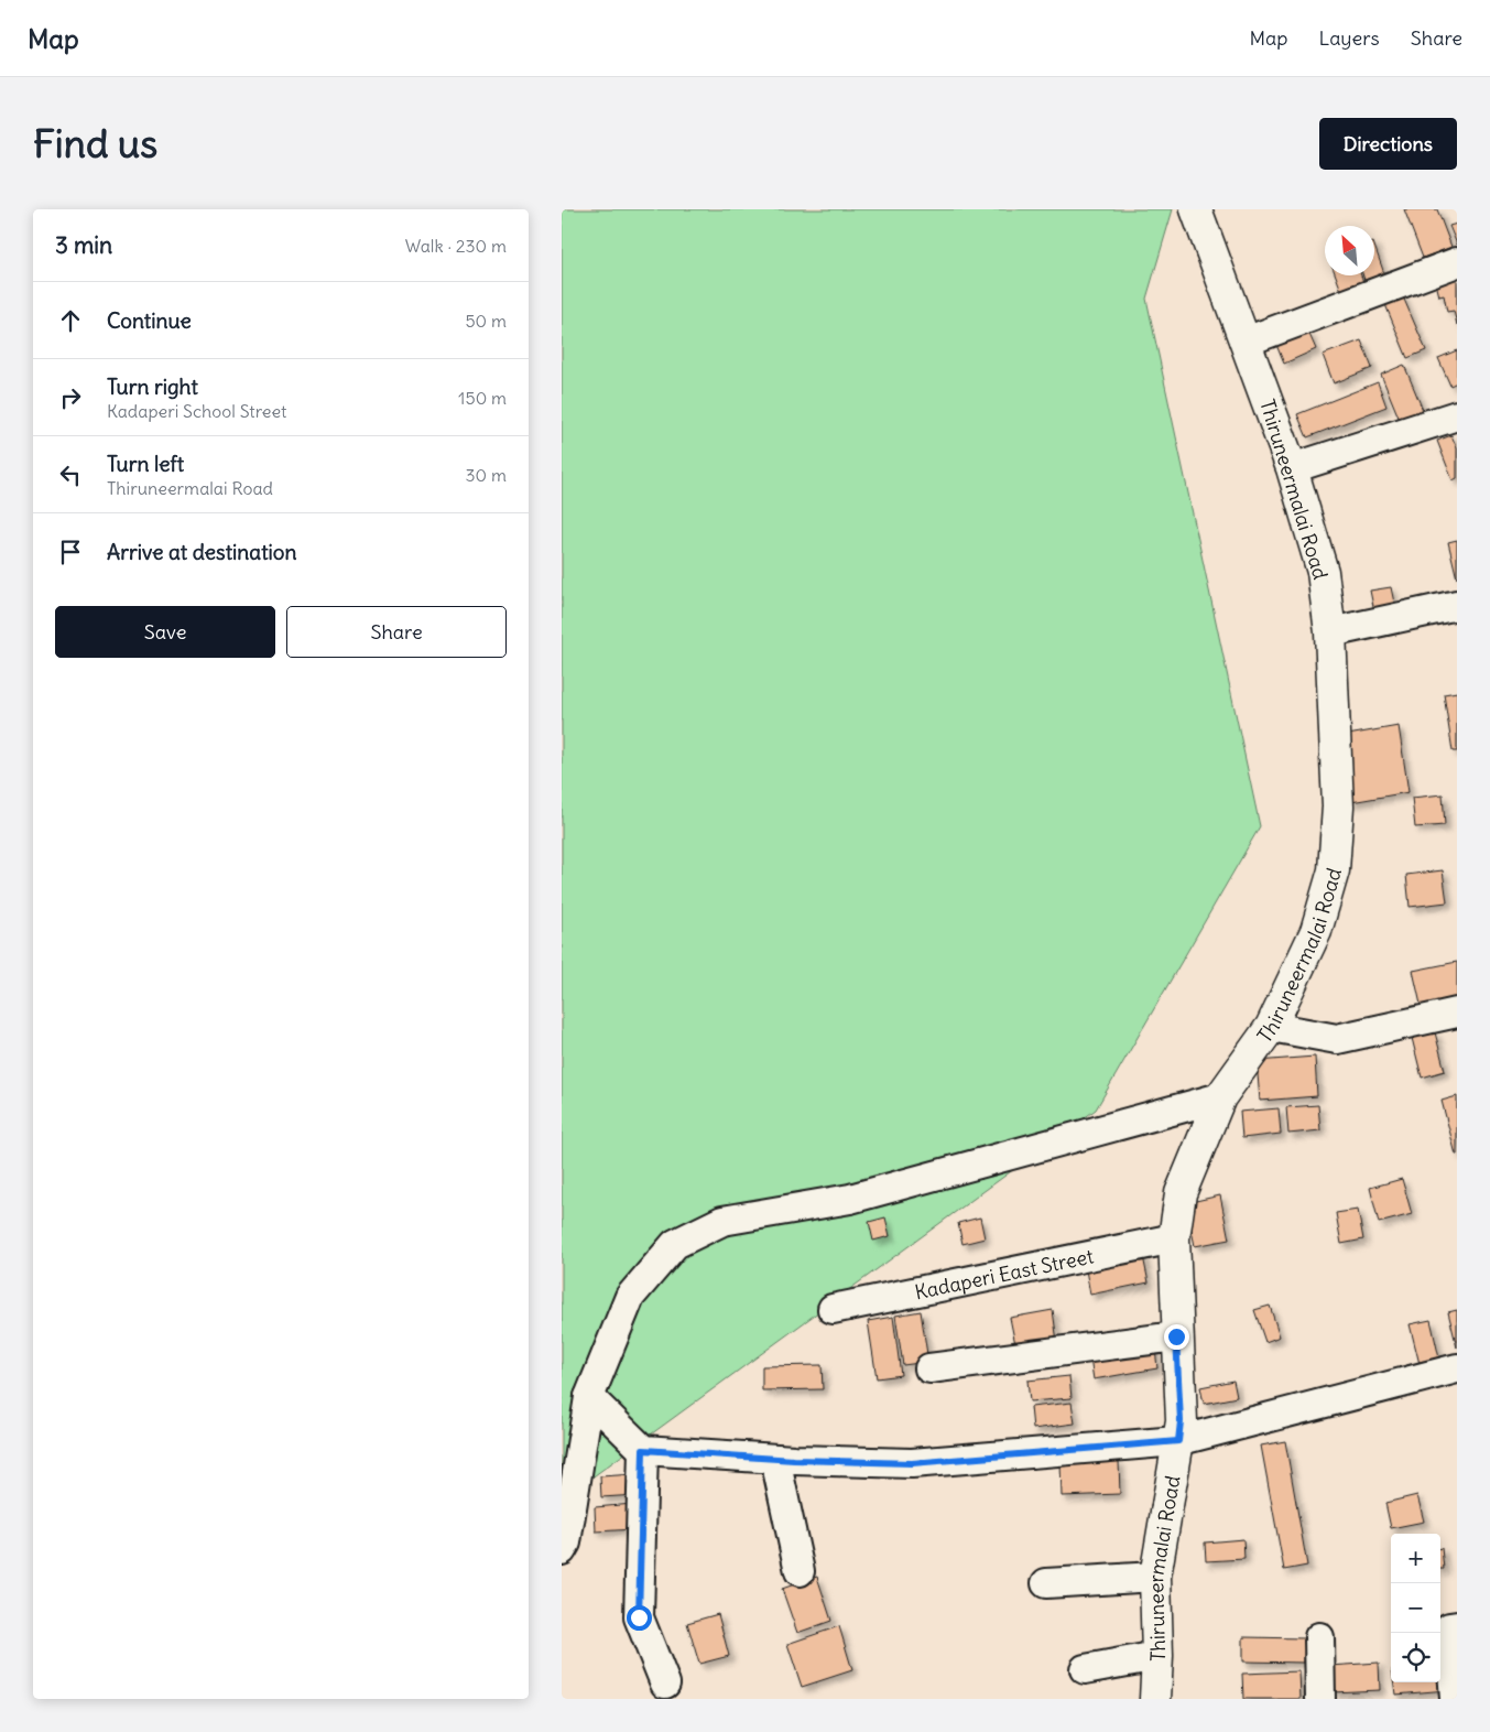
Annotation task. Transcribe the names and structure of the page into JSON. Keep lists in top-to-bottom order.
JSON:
{
  "streets": {
    "street": ["Thiruneermalai Road", "Kadaperi East Street"]
  },
  "crossings": [
    ["Thiruneermalai Road", "Kadaperi East Street"]
  ],
  "north": "top left",
  "page": {
    "header": "Map",
    "nav": ["Map", "Layers", "Share"],
    "buttons": [
      "Directions",
      ["Save", "Share"]
    ],
    "title": "Find us",
    "heading": ["3 min", "Walk · 230 m"],
    "list": [
      ["Continue", "50 m"],
      ["Turn right", "Kadaperi School Street", "150 m"],
      ["Turn left", "Thiruneermalai Road", "30 m"],
      "Arrive at destination"
    ],
    "map_buttons": ["+", "−"]
  }
}
